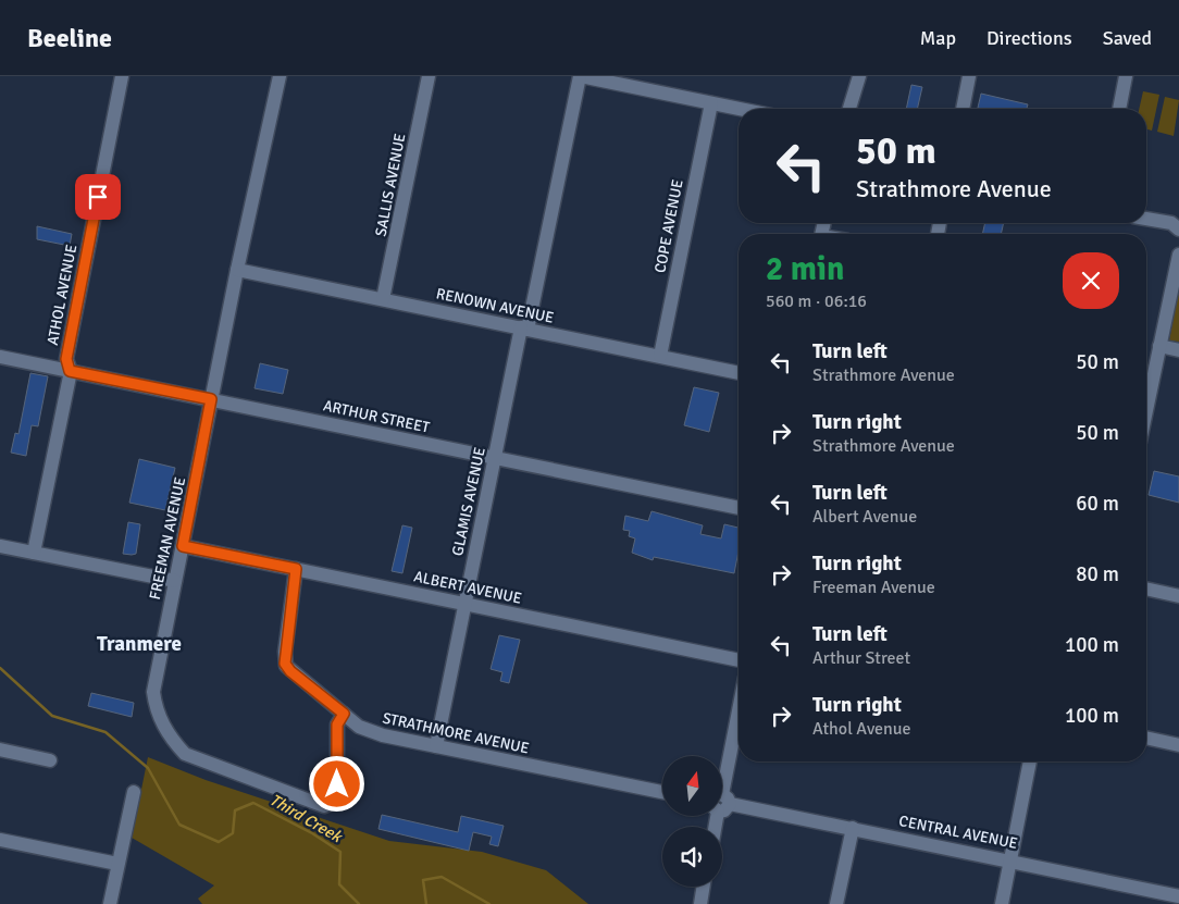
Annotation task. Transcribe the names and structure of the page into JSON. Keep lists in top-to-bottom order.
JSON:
{
  "streets": {
    "street": [
      "SALLIS AVENUE",
      "COPE AVENUE",
      "ATHOL AVENUE",
      "RENOWN AVENUE",
      "ARTHUR STREET",
      "GLAMIS AVENUE",
      "FREEMAN AVENUE",
      "ALBERT AVENUE",
      "STRATHMORE AVENUE",
      "CENTRAL AVENUE"
    ]
  },
  "crossings": [
    ["SALLIS AVENUE", "RENOWN AVENUE"],
    ["COPE AVENUE", "RENOWN AVENUE"],
    ["ATHOL AVENUE", "ARTHUR STREET"],
    ["RENOWN AVENUE", "GLAMIS AVENUE"],
    ["RENOWN AVENUE", "FREEMAN AVENUE"],
    ["ARTHUR STREET", "GLAMIS AVENUE"],
    ["ARTHUR STREET", "FREEMAN AVENUE"],
    ["GLAMIS AVENUE", "ALBERT AVENUE"],
    ["GLAMIS AVENUE", "STRATHMORE AVENUE"],
    ["FREEMAN AVENUE", "ALBERT AVENUE"],
    ["FREEMAN AVENUE", "STRATHMORE AVENUE"],
    ["ALBERT AVENUE", "STRATHMORE AVENUE"]
  ],
  "districts": ["Tranmere"],
  "water": ["Third Creek"],
  "north": "top",
  "page": {
    "header": "Beeline",
    "nav": ["Map", "Directions", "Saved"],
    "turn": ["50 m", "Strathmore Avenue"],
    "heading": ["2 min", "560 m · 06:16"],
    "list": [
      {
        "name": "Turn left",
        "note": "Strathmore Avenue",
        "value": "50 m"
      },
      {
        "name": "Turn right",
        "note": "Strathmore Avenue",
        "value": "50 m"
      },
      {
        "name": "Turn left",
        "note": "Albert Avenue",
        "value": "60 m"
      },
      {
        "name": "Turn right",
        "note": "Freeman Avenue",
        "value": "80 m"
      },
      {
        "name": "Turn left",
        "note": "Arthur Street",
        "value": "100 m"
      },
      {
        "name": "Turn right",
        "note": "Athol Avenue",
        "value": "100 m"
      }
    ]
  }
}
